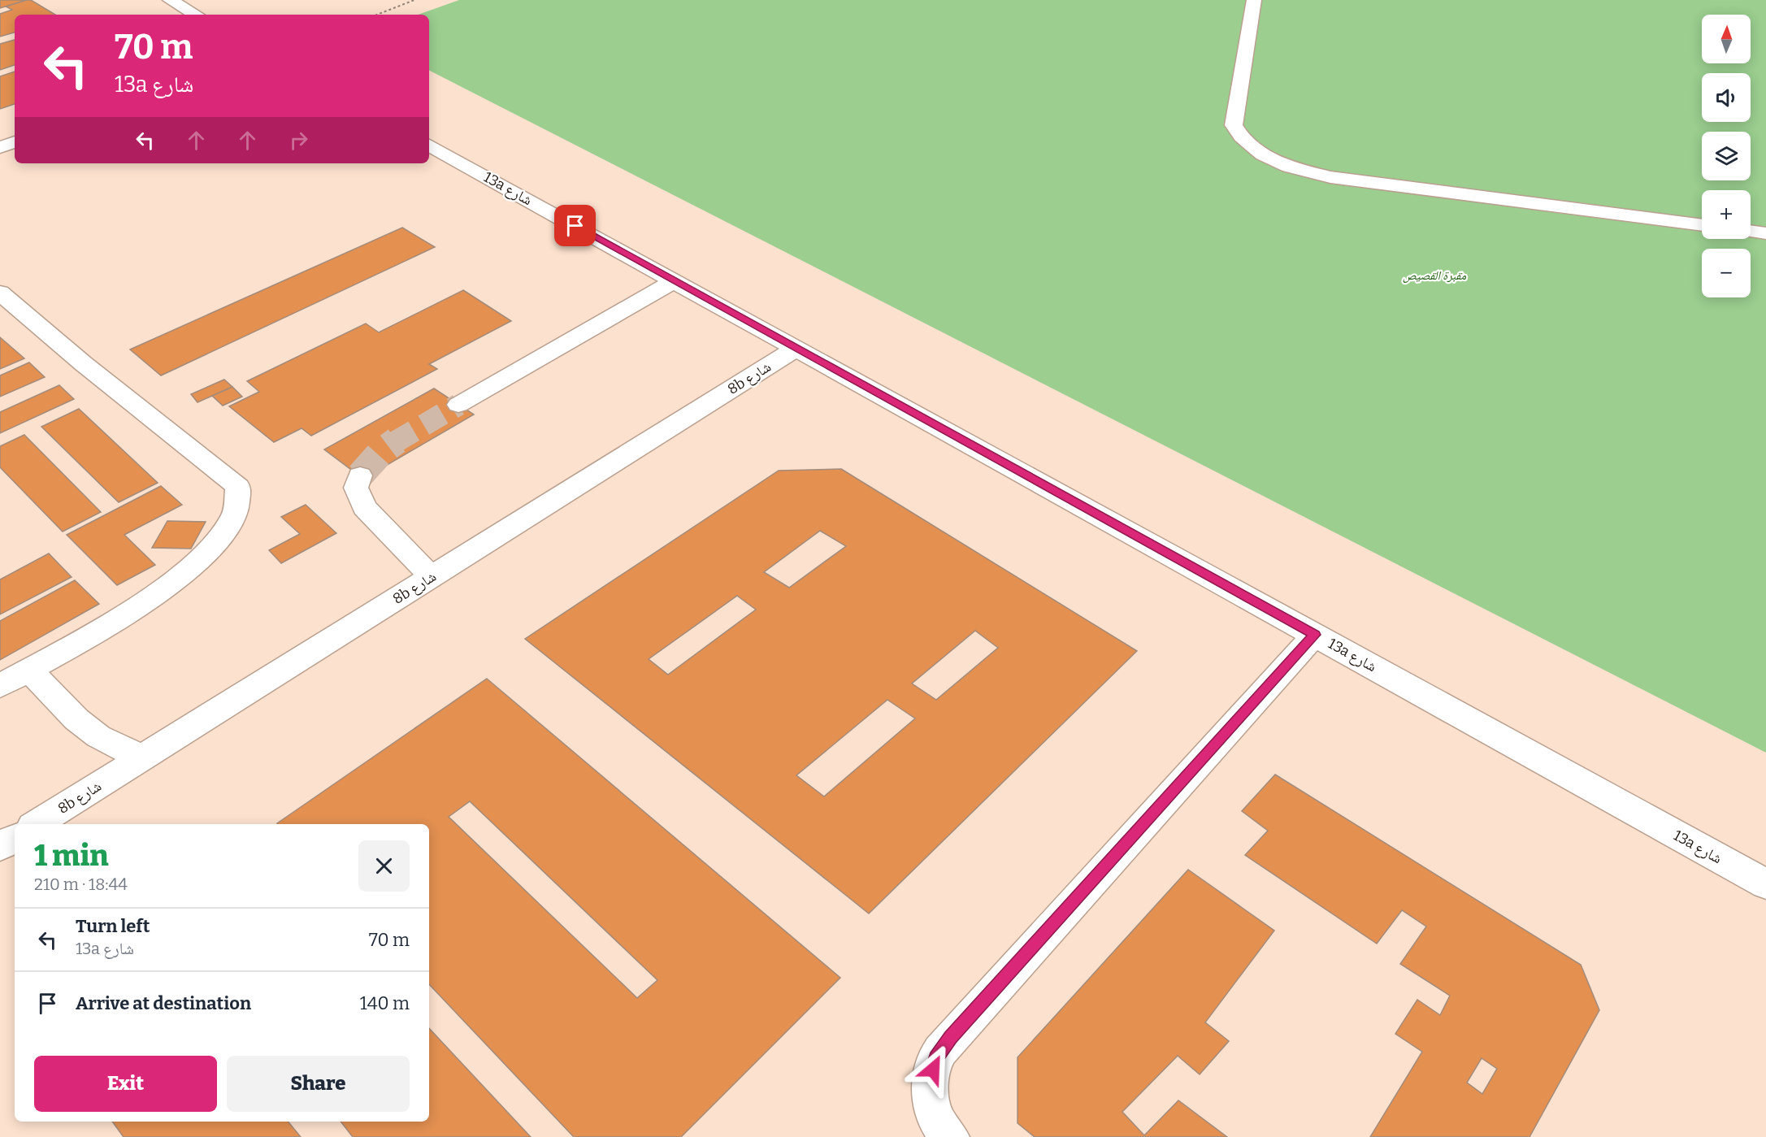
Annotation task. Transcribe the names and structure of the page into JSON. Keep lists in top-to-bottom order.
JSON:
{
  "streets": {
    "street": ["13a شارع", "8b شارع"]
  },
  "crossings": [
    ["13a شارع", "8b شارع"]
  ],
  "parks": ["مقبرة القصيص"],
  "north": "top",
  "page": {
    "map_buttons": ["+", "−"],
    "turn": ["70 m", "13a شارع"],
    "heading": ["1 min", "210 m · 18:44"],
    "list": [
      {
        "name": "Turn left",
        "note": "13a شارع",
        "value": "70 m"
      },
      {
        "name": "Arrive at destination",
        "value": "140 m"
      }
    ],
    "buttons": ["Exit", "Share"]
  }
}
